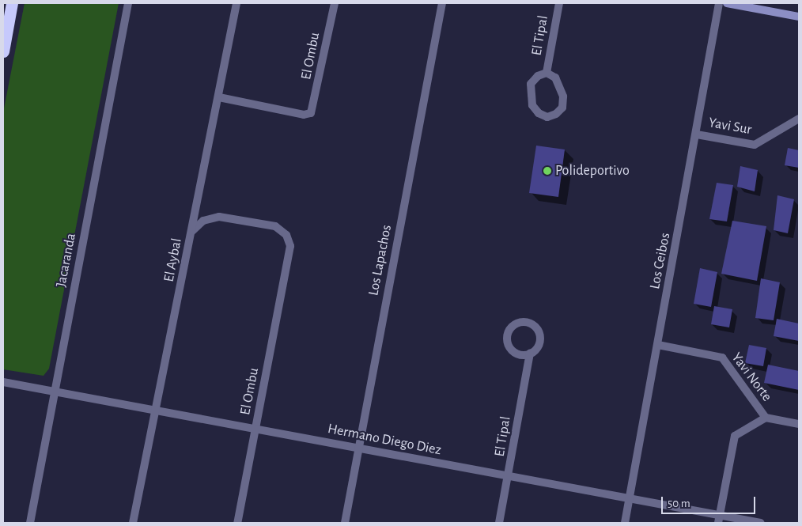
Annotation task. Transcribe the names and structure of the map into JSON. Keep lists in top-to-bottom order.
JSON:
{
  "streets": {
    "street": [
      "El Tipal",
      "El Ombu",
      "Yavi Sur",
      "Jacaranda",
      "El Aybal",
      "Los Lapachos",
      "Los Ceibos",
      "Yavi Norte",
      "Hermano Diego Diez"
    ]
  },
  "crossings": [
    ["El Tipal", "Hermano Diego Diez"],
    ["El Ombu", "El Aybal"],
    ["El Ombu", "Hermano Diego Diez"],
    ["Yavi Sur", "Los Ceibos"],
    ["Jacaranda", "Hermano Diego Diez"],
    ["El Aybal", "Hermano Diego Diez"],
    ["Los Lapachos", "Hermano Diego Diez"],
    ["Los Ceibos", "Yavi Norte"],
    ["Los Ceibos", "Hermano Diego Diez"]
  ],
  "places": ["Polideportivo"],
  "scale_bar": "50 m"
}
